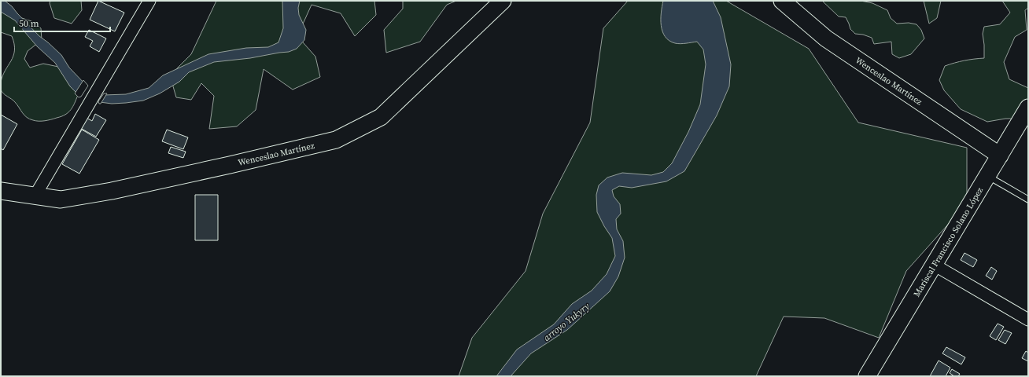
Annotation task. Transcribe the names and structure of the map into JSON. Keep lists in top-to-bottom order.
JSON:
{
  "streets": {
    "main road": ["Wenceslao Martínez", "Mariscal Francisco Solano López"]
  },
  "crossings": [
    ["Wenceslao Martínez", "Mariscal Francisco Solano López"]
  ],
  "water": ["arroyo Yukyry"],
  "scale_bar": "50 m"
}
